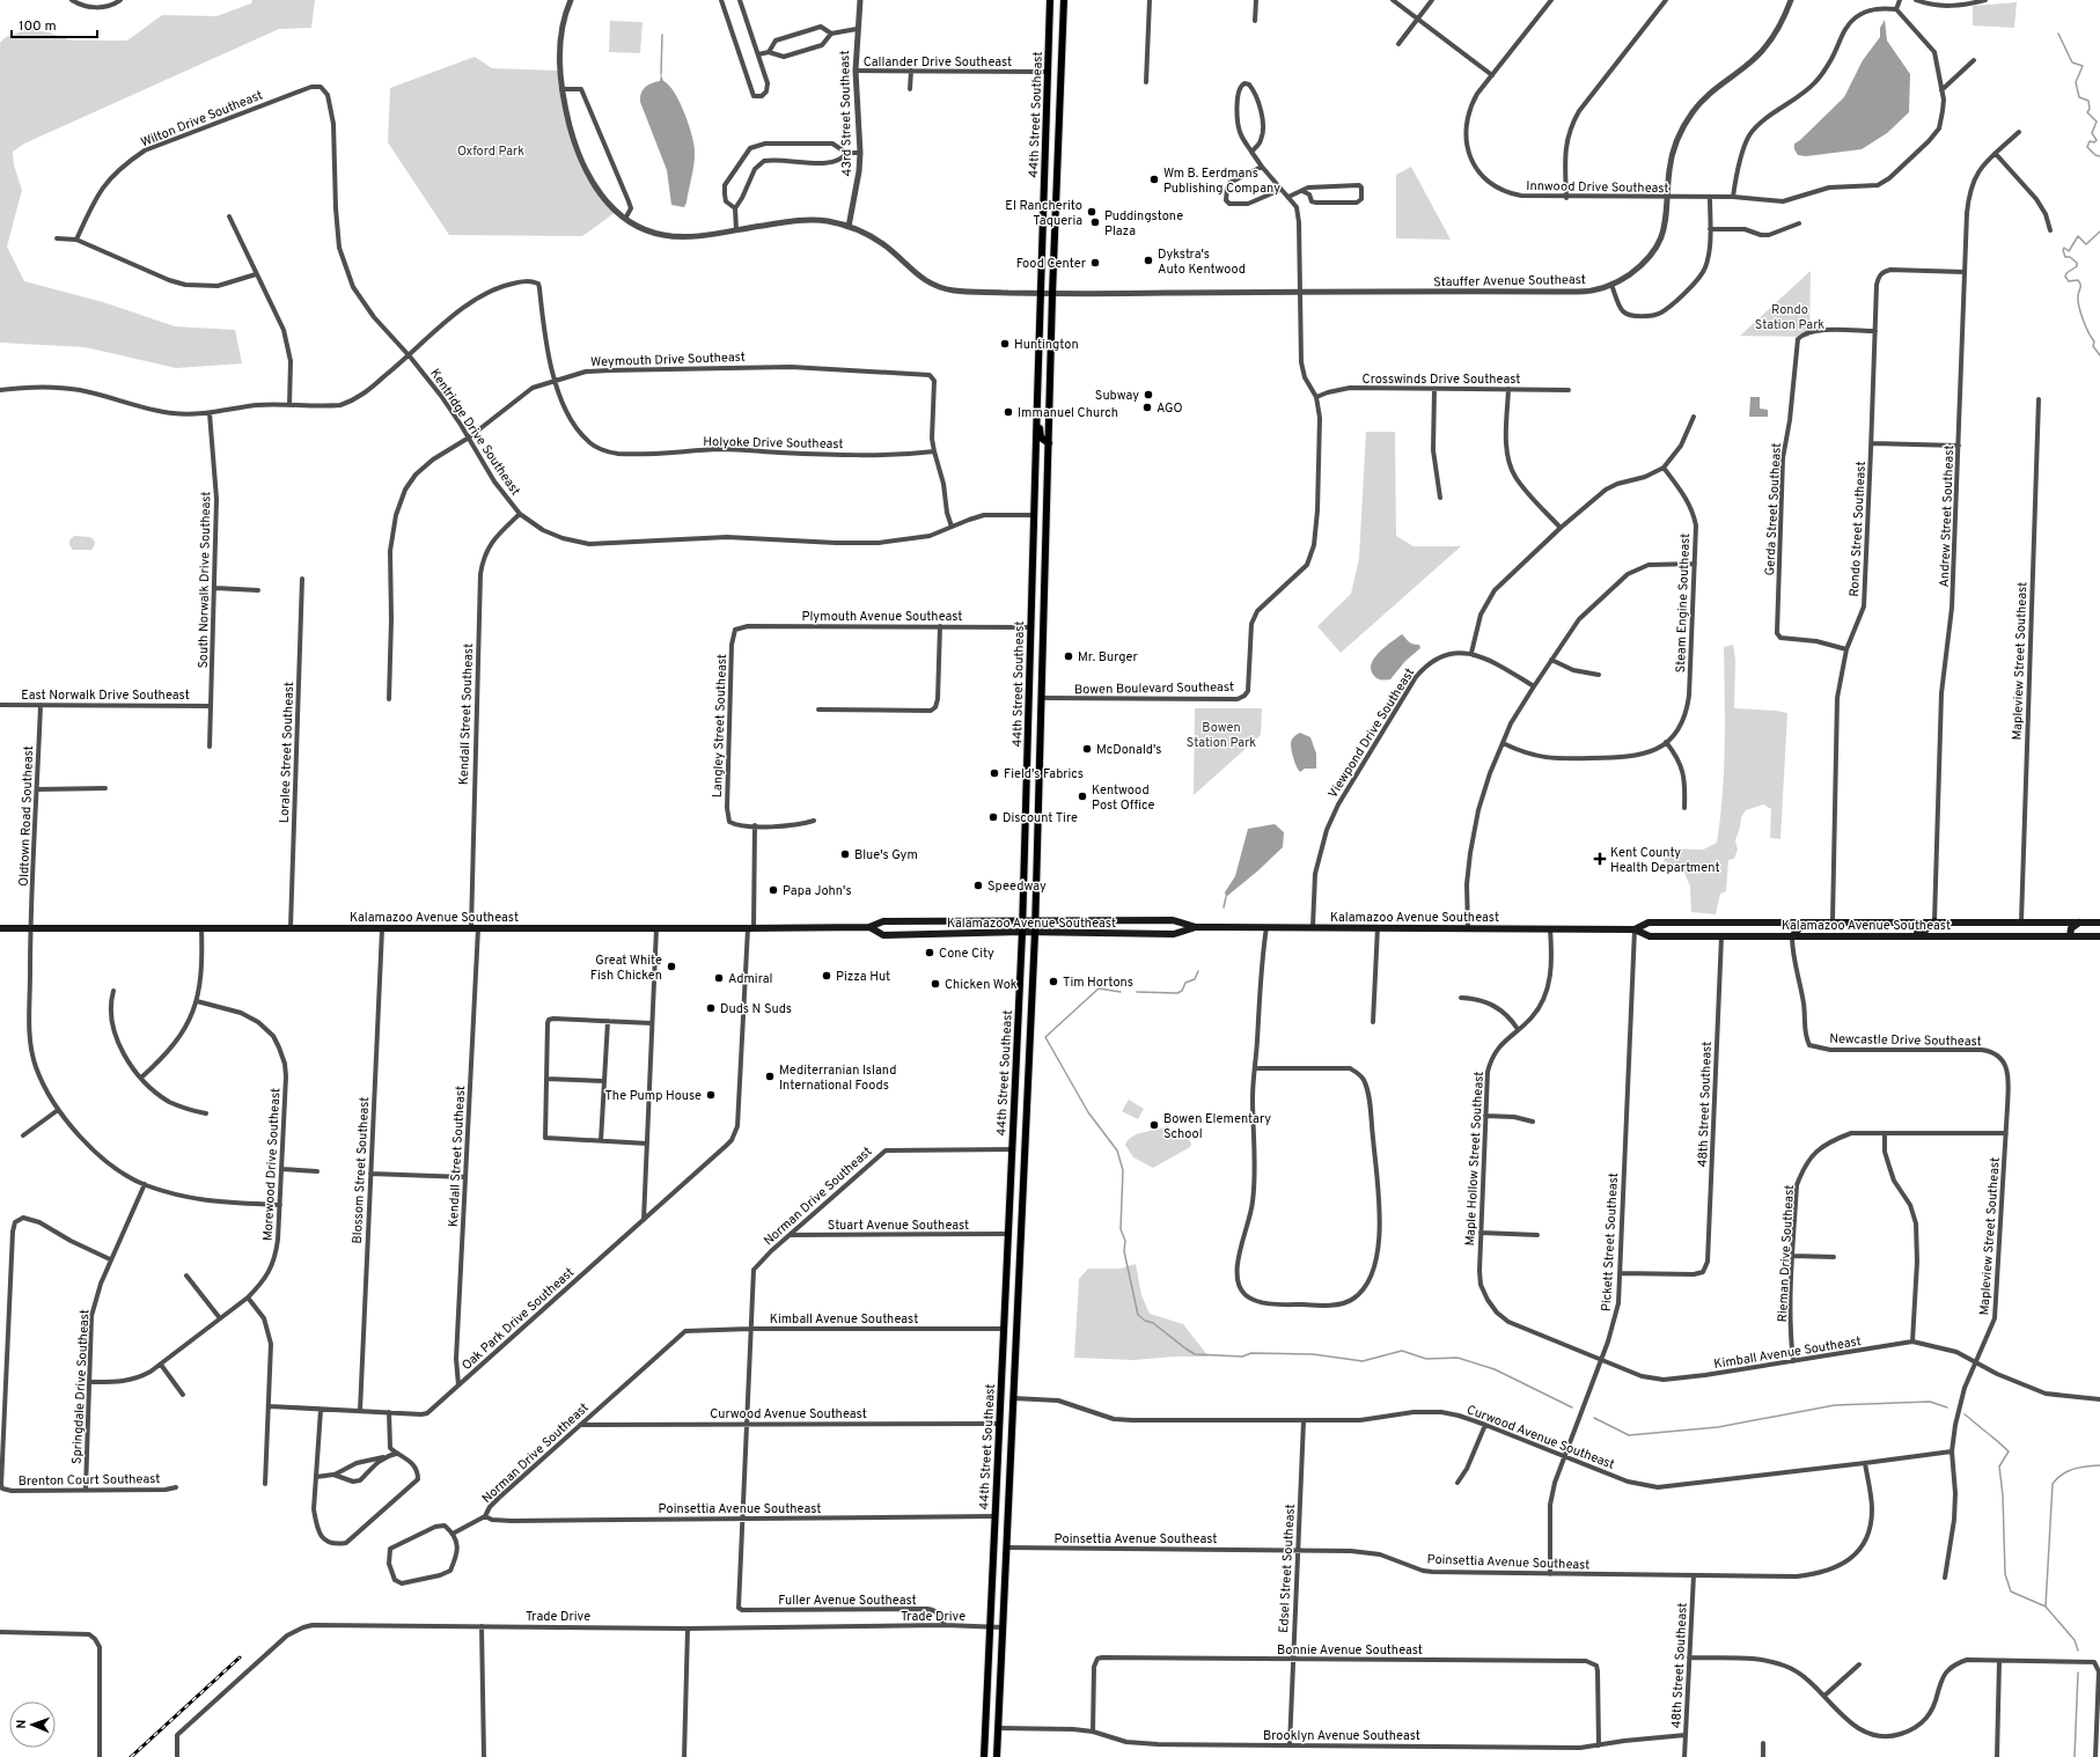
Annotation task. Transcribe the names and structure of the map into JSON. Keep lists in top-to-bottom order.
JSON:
{
  "streets": {
    "main road": ["44th Street Southeast", "Kalamazoo Avenue Southeast"],
    "street": [
      "Callander Drive Southeast",
      "43rd Street Southeast",
      "Wilton Drive Southeast",
      "Innwood Drive Southeast",
      "Stauffer Avenue Southeast",
      "Weymouth Drive Southeast",
      "Crosswinds Drive Southeast",
      "Kentridge Drive Southeast",
      "Holyoke Drive Southeast",
      "Gerda Street Southeast",
      "Andrew Street Southeast",
      "Rondo Street Southeast",
      "South Norwalk Drive Southeast",
      "Steam Engine Southeast",
      "Plymouth Avenue Southeast",
      "Mapleview Street Southeast",
      "Bowen Boulevard Southeast",
      "East Norwalk Drive Southeast",
      "Kendall Street Southeast",
      "Langley Street Southeast",
      "Viewpond Drive Southeast",
      "Loralee Street Southeast",
      "Oldtown Road Southeast",
      "Newcastle Drive Southeast",
      "48th Street Southeast",
      "Maple Hollow Street Southeast",
      "Morewood Drive Southeast",
      "Blossom Street Southeast",
      "Norman Drive Southeast",
      "Stuart Avenue Southeast",
      "Pickett Street Southeast",
      "Rieman Drive Southeast",
      "Oak Park Drive Southeast",
      "Kimball Avenue Southeast",
      "Springdale Drive Southeast",
      "Curwood Avenue Southeast",
      "Brenton Court Southeast",
      "Poinsettia Avenue Southeast",
      "Edsel Street Southeast",
      "Fuller Avenue Southeast",
      "Trade Drive",
      "Bonnie Avenue Southeast",
      "Brooklyn Avenue Southeast"
    ]
  },
  "crossings": [
    ["Callander Drive Southeast", "43rd Street Southeast"],
    ["Callander Drive Southeast", "44th Street Southeast"],
    ["43rd Street Southeast", "Stauffer Avenue Southeast"],
    ["44th Street Southeast", "Stauffer Avenue Southeast"],
    ["44th Street Southeast", "Kentridge Drive Southeast"],
    ["44th Street Southeast", "Plymouth Avenue Southeast"],
    ["44th Street Southeast", "Bowen Boulevard Southeast"],
    ["44th Street Southeast", "Kalamazoo Avenue Southeast"],
    ["44th Street Southeast", "Norman Drive Southeast"],
    ["44th Street Southeast", "Stuart Avenue Southeast"],
    ["44th Street Southeast", "Kimball Avenue Southeast"],
    ["44th Street Southeast", "Curwood Avenue Southeast"],
    ["44th Street Southeast", "Poinsettia Avenue Southeast"],
    ["44th Street Southeast", "Trade Drive"],
    ["44th Street Southeast", "Brooklyn Avenue Southeast"],
    ["Wilton Drive Southeast", "Kentridge Drive Southeast"],
    ["Innwood Drive Southeast", "Stauffer Avenue Southeast"],
    ["Weymouth Drive Southeast", "Kentridge Drive Southeast"],
    ["Weymouth Drive Southeast", "Holyoke Drive Southeast"],
    ["Crosswinds Drive Southeast", "Bowen Boulevard Southeast"],
    ["Kentridge Drive Southeast", "Holyoke Drive Southeast"],
    ["Kentridge Drive Southeast", "Kendall Street Southeast"],
    ["Gerda Street Southeast", "Rondo Street Southeast"],
    ["Andrew Street Southeast", "Rondo Street Southeast"],
    ["Andrew Street Southeast", "Kalamazoo Avenue Southeast"],
    ["Rondo Street Southeast", "Kalamazoo Avenue Southeast"],
    ["South Norwalk Drive Southeast", "East Norwalk Drive Southeast"],
    ["Plymouth Avenue Southeast", "Langley Street Southeast"],
    ["Mapleview Street Southeast", "Kalamazoo Avenue Southeast"],
    ["Mapleview Street Southeast", "Newcastle Drive Southeast"],
    ["Mapleview Street Southeast", "Rieman Drive Southeast"],
    ["Mapleview Street Southeast", "Kimball Avenue Southeast"],
    ["Mapleview Street Southeast", "Curwood Avenue Southeast"],
    ["East Norwalk Drive Southeast", "Oldtown Road Southeast"],
    ["Kendall Street Southeast", "Kalamazoo Avenue Southeast"],
    ["Kendall Street Southeast", "Oak Park Drive Southeast"],
    ["Viewpond Drive Southeast", "Kalamazoo Avenue Southeast"],
    ["Loralee Street Southeast", "Kalamazoo Avenue Southeast"],
    ["Oldtown Road Southeast", "Kalamazoo Avenue Southeast"],
    ["Oldtown Road Southeast", "Morewood Drive Southeast"],
    ["Oldtown Road Southeast", "Springdale Drive Southeast"],
    ["Kalamazoo Avenue Southeast", "Newcastle Drive Southeast"],
    ["Kalamazoo Avenue Southeast", "48th Street Southeast"],
    ["Kalamazoo Avenue Southeast", "Maple Hollow Street Southeast"],
    ["Kalamazoo Avenue Southeast", "Blossom Street Southeast"],
    ["Kalamazoo Avenue Southeast", "Pickett Street Southeast"],
    ["Kalamazoo Avenue Southeast", "Oak Park Drive Southeast"],
    ["48th Street Southeast", "Pickett Street Southeast"],
    ["48th Street Southeast", "Poinsettia Avenue Southeast"],
    ["48th Street Southeast", "Brooklyn Avenue Southeast"],
    ["Maple Hollow Street Southeast", "Kimball Avenue Southeast"],
    ["Morewood Drive Southeast", "Springdale Drive Southeast"],
    ["Blossom Street Southeast", "Oak Park Drive Southeast"],
    ["Norman Drive Southeast", "Stuart Avenue Southeast"],
    ["Norman Drive Southeast", "Kimball Avenue Southeast"],
    ["Norman Drive Southeast", "Curwood Avenue Southeast"],
    ["Norman Drive Southeast", "Poinsettia Avenue Southeast"],
    ["Pickett Street Southeast", "Kimball Avenue Southeast"],
    ["Pickett Street Southeast", "Curwood Avenue Southeast"],
    ["Pickett Street Southeast", "Poinsettia Avenue Southeast"],
    ["Rieman Drive Southeast", "Kimball Avenue Southeast"],
    ["Springdale Drive Southeast", "Brenton Court Southeast"],
    ["Curwood Avenue Southeast", "Poinsettia Avenue Southeast"],
    ["Curwood Avenue Southeast", "Edsel Street Southeast"],
    ["Poinsettia Avenue Southeast", "Edsel Street Southeast"],
    ["Poinsettia Avenue Southeast", "Fuller Avenue Southeast"],
    ["Edsel Street Southeast", "Bonnie Avenue Southeast"],
    ["Edsel Street Southeast", "Brooklyn Avenue Southeast"],
    ["Fuller Avenue Southeast", "Trade Drive"],
    ["Bonnie Avenue Southeast", "Brooklyn Avenue Southeast"]
  ],
  "parks": ["Oxford Park", "Rondo Station Park", "Bowen Station Park"],
  "places": {
    "other": [
      "Wm B. Eerdmans Publishing Company",
      "El Rancherito Taqueria",
      "Puddingstone Plaza",
      "Dykstra's Auto Kentwood",
      "Food Center",
      "Huntington",
      "Subway",
      "AGO",
      "Immanuel Church",
      "Mr. Burger",
      "McDonald's",
      "Field's Fabrics",
      "Kentwood Post Office",
      "Discount Tire",
      "Blue's Gym",
      "Speedway",
      "Papa John's",
      "Cone City",
      "Great White Fish Chicken",
      "Pizza Hut",
      "Admiral",
      "Tim Hortons",
      "Chicken Wok",
      "Duds N Suds",
      "Mediterranian Island International Foods",
      "The Pump House",
      "Bowen Elementary School"
    ],
    "health": ["Kent County Health Department"]
  },
  "scale_bar": "100 m",
  "north": "left"
}
